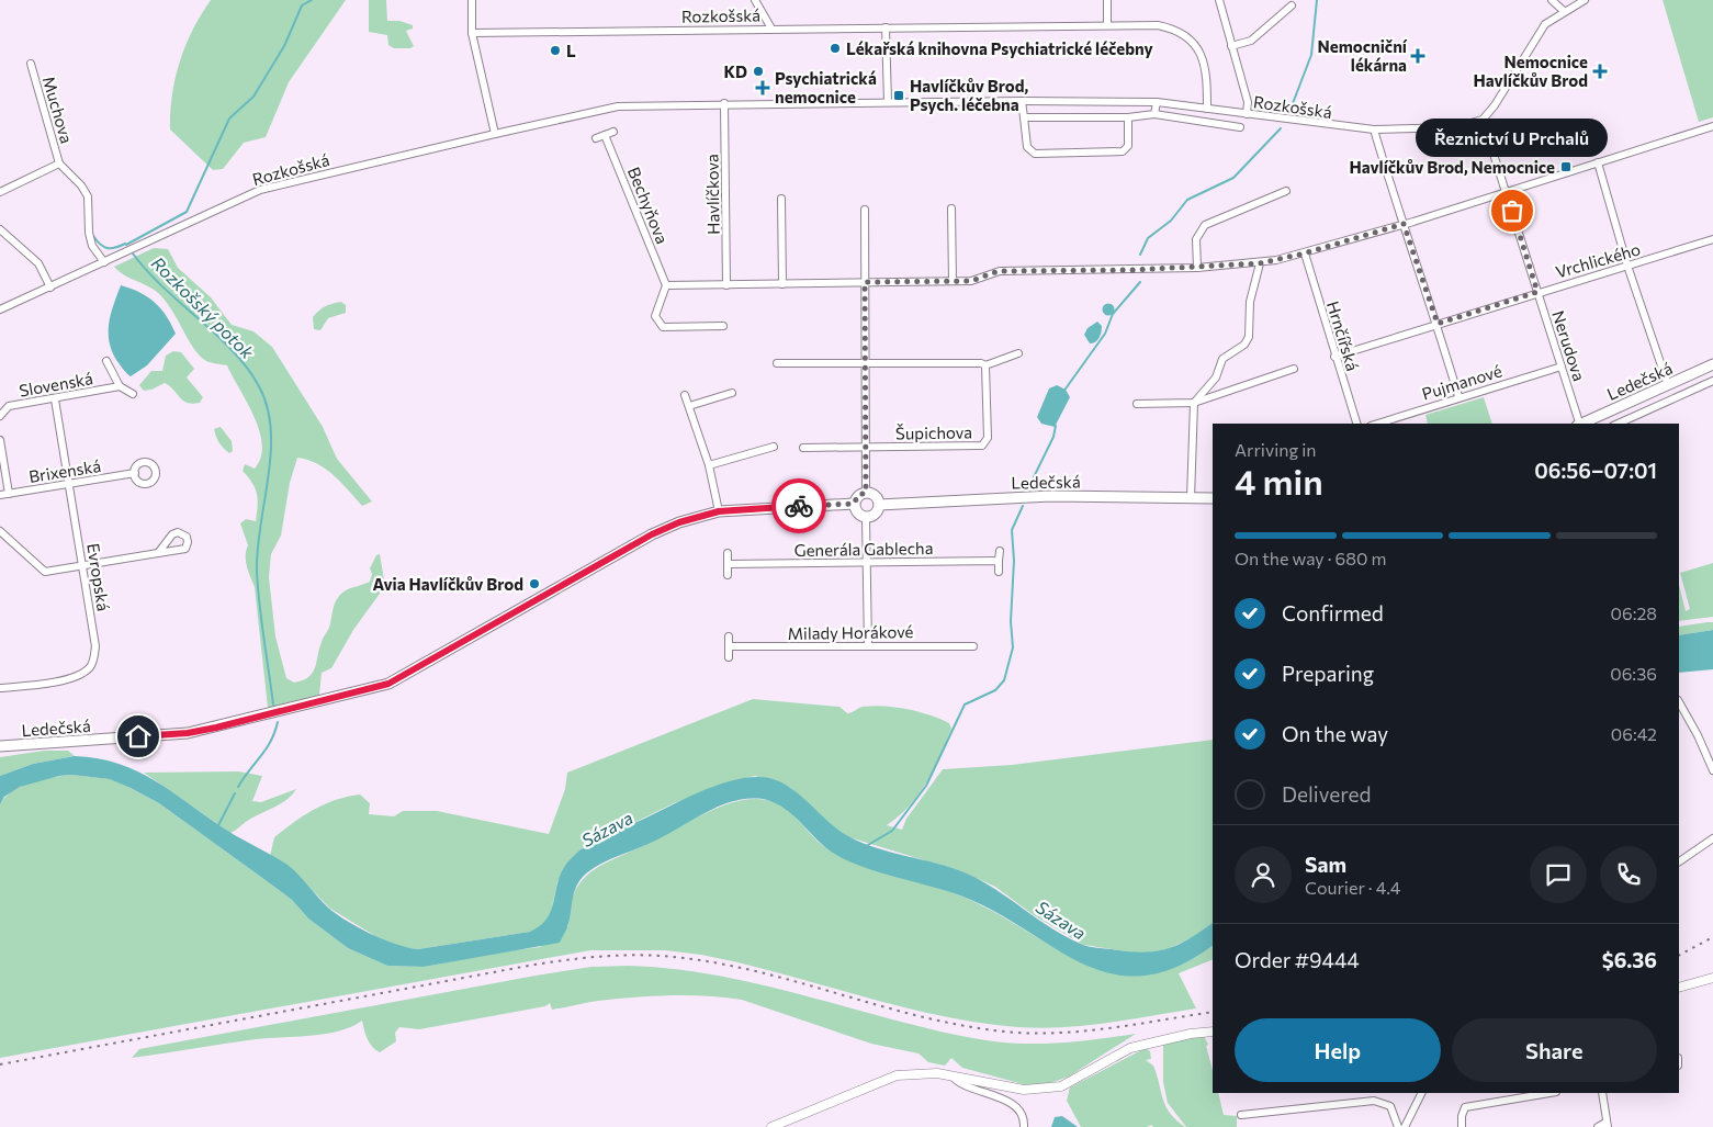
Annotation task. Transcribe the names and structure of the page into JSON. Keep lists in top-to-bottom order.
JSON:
{
  "streets": {
    "main road": ["Ledečská"],
    "street": [
      "Rozkošská",
      "Muchova",
      "Havlíčkova",
      "Bechyňova",
      "Vrchlického",
      "Hrnčířská",
      "Nerudova",
      "Pujmanové",
      "Slovenská",
      "Šupichova",
      "Brixenská",
      "Generála Gablecha",
      "Evropská",
      "Milady Horákové"
    ]
  },
  "crossings": [
    ["Rozkošská", "Havlíčkova"],
    ["Rozkošská", "Nerudova"],
    ["Vrchlického", "Hrnčířská"],
    ["Vrchlického", "Nerudova"],
    ["Nerudova", "Pujmanové"],
    ["Slovenská", "Evropská"],
    ["Brixenská", "Evropská"]
  ],
  "water": ["Rozkošský potok", "Sázava"],
  "places": {
    "other": [
      "Lékařská knihovna Psychiatrické léčebny",
      "L",
      "KD",
      "Řeznictví U Prchalů",
      "Avia Havlíčkův Brod"
    ],
    "health": ["Nemocniční lékárna", "Nemocnice Havlíčkův Brod", "Psychiatrická nemocnice"],
    "transit": ["Havlíčkův Brod, Psych. léčebna", "Havlíčkův Brod, Nemocnice"]
  },
  "page": {
    "bubble": "Řeznictví U Prchalů",
    "heading": ["4 min", "Arriving in", "06:56–07:01"],
    "panel": [
      "Sam",
      "Courier · 4.4",
      "Order #9444",
      "$6.36"
    ],
    "bar": "On the way · 680 m",
    "list": [
      ["Confirmed", "06:28"],
      ["Preparing", "06:36"],
      ["On the way", "06:42"],
      "Delivered"
    ],
    "buttons": ["Help", "Share"]
  }
}
